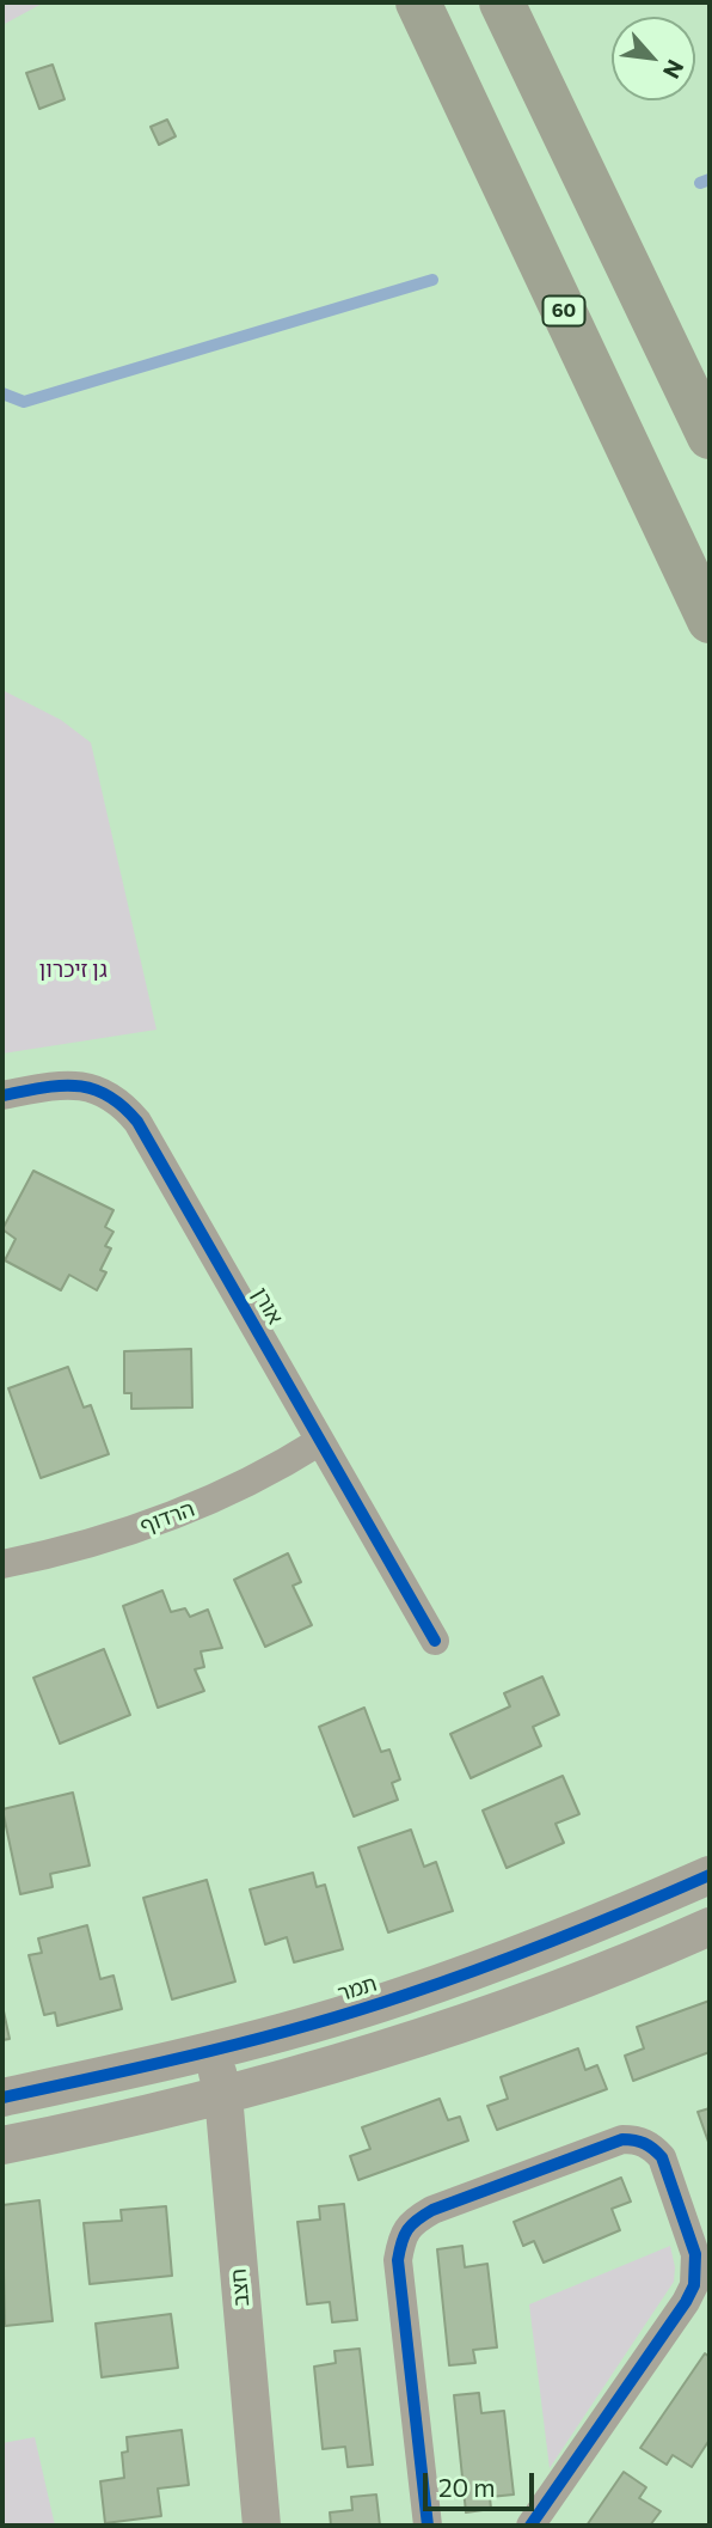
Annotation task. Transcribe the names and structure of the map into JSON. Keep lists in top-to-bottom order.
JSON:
{
  "streets": {
    "highway": ["60"],
    "street": [
      "אורן",
      "הרדוף",
      "תמר",
      "חצב"
    ]
  },
  "crossings": [
    ["אורן", "הרדוף"],
    ["תמר", "חצב"]
  ],
  "parks": ["גן זיכרון"],
  "scale_bar": "20 m",
  "north": "bottom right"
}
